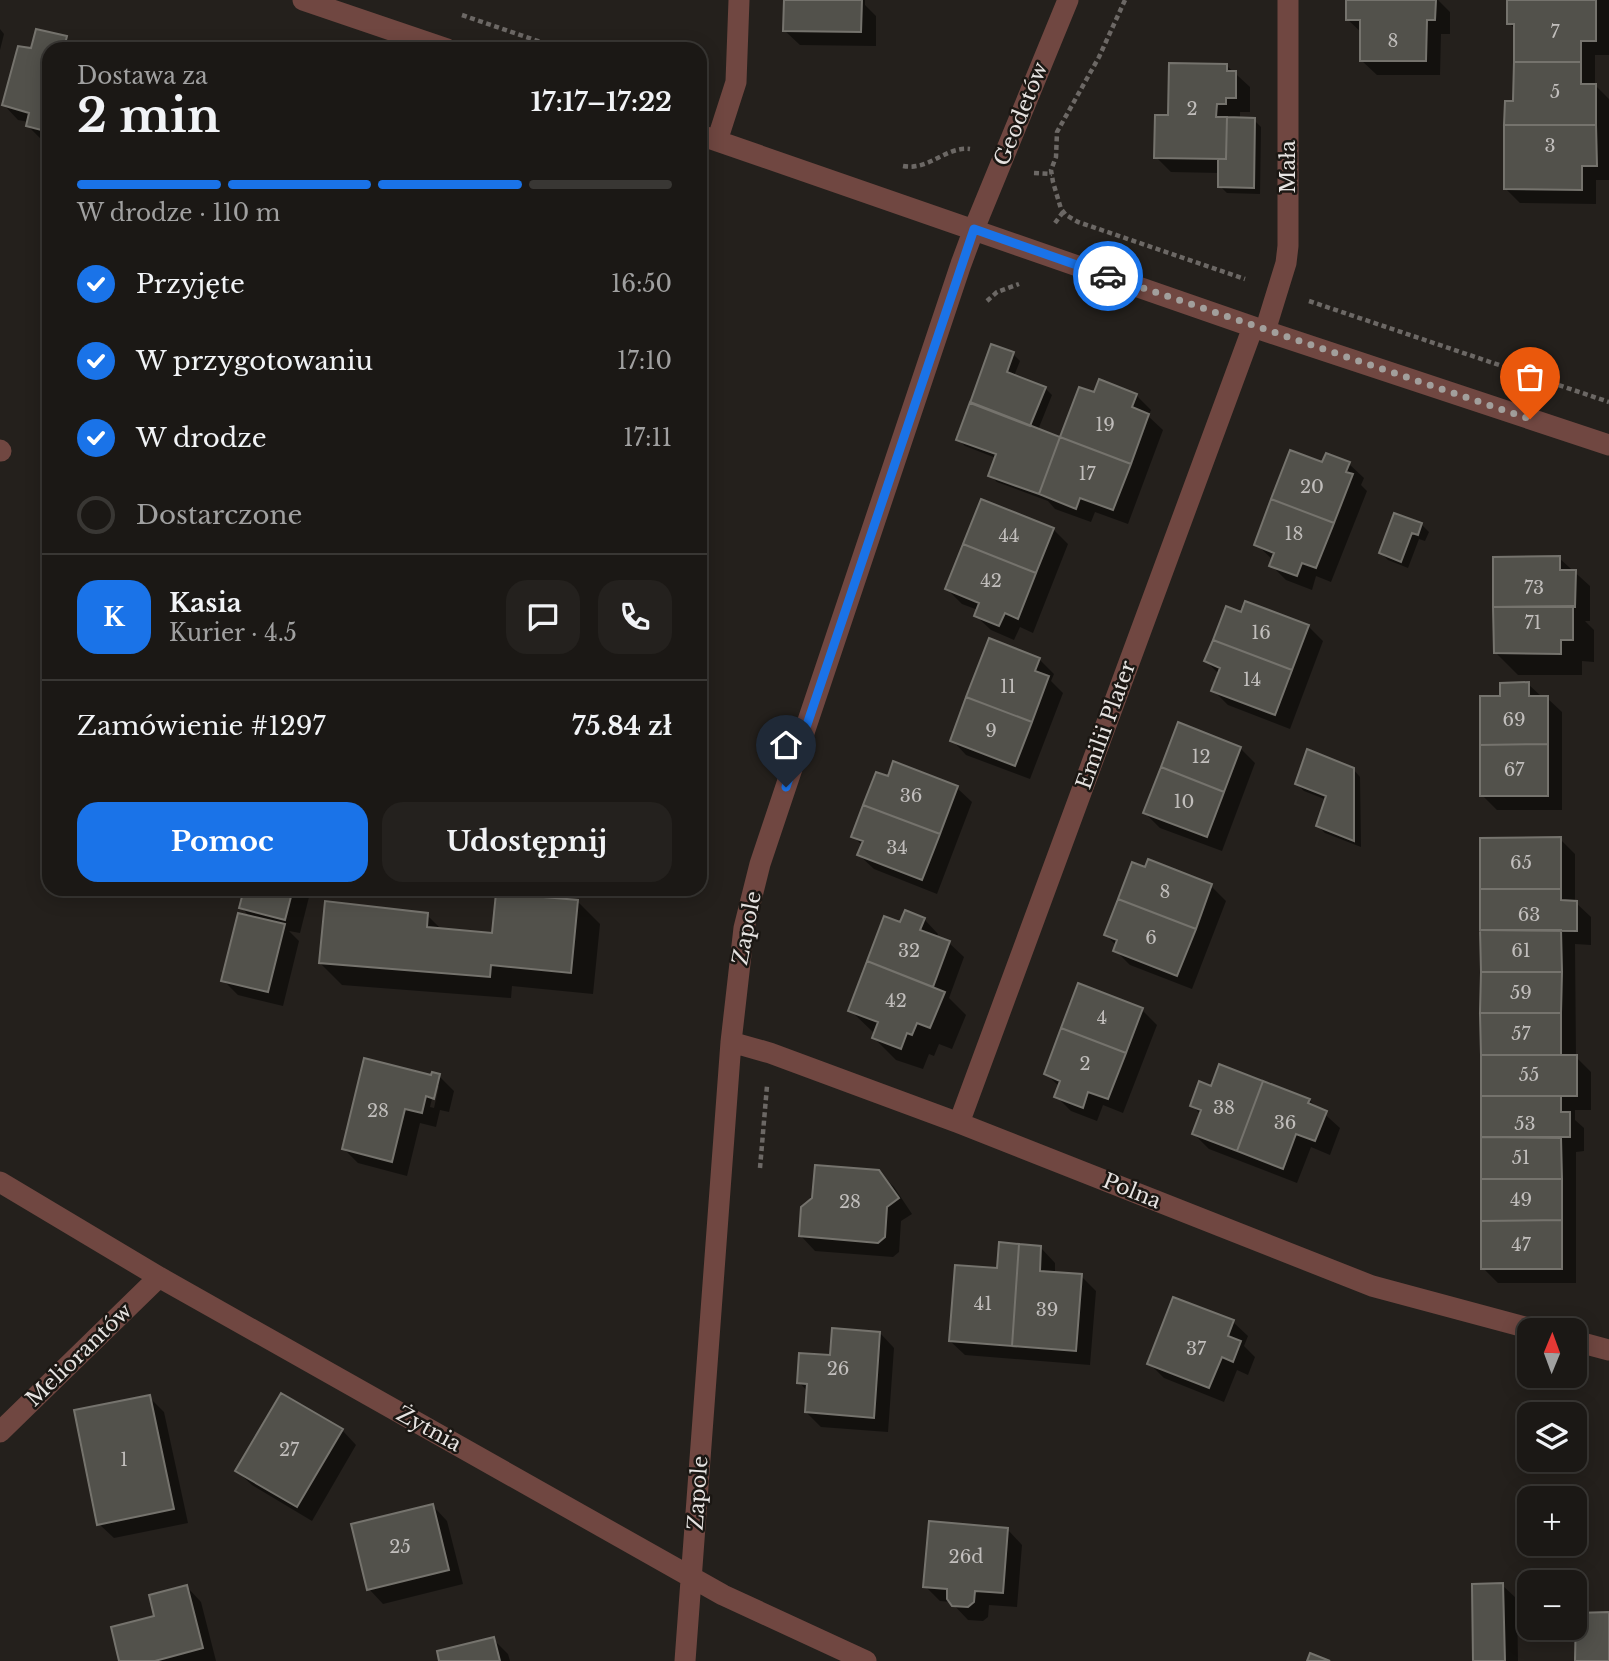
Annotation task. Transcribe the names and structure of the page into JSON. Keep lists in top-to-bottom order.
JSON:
{
  "streets": {
    "street": [
      "Geodetów",
      "Mała",
      "Emilii Plater",
      "Zapole",
      "Polna",
      "Meliorantów",
      "Żytnia"
    ]
  },
  "crossings": [
    ["Geodetów", "Zapole"],
    ["Mała", "Emilii Plater"],
    ["Emilii Plater", "Polna"],
    ["Zapole", "Polna"],
    ["Zapole", "Żytnia"],
    ["Meliorantów", "Żytnia"]
  ],
  "house_numbers": [
    "7",
    "8",
    "5",
    "2",
    "3",
    "19",
    "17",
    "20",
    "18",
    "44",
    "42",
    "73",
    "71",
    "16",
    "14",
    "11",
    "69",
    "9",
    "12",
    "67",
    "36",
    "10",
    "34",
    "65",
    "8",
    "63",
    "6",
    "32",
    "61",
    "59",
    "42",
    "4",
    "57",
    "2",
    "55",
    "38",
    "28",
    "36",
    "53",
    "51",
    "49",
    "28",
    "47",
    "41",
    "39",
    "37",
    "26",
    "27",
    "1",
    "25",
    "26d"
  ],
  "north": "top",
  "page": {
    "heading": ["2 min", "Dostawa za", "17:17–17:22"],
    "panel": [
      "Kasia",
      "Kurier · 4.5",
      "Zamówienie #1297",
      "75.84 zł"
    ],
    "bar": "W drodze · 110 m",
    "list": [
      ["Przyjęte", "16:50"],
      ["W przygotowaniu", "17:10"],
      ["W drodze", "17:11"],
      "Dostarczone"
    ],
    "round": "K",
    "buttons": ["Pomoc", "Udostępnij"],
    "map_buttons": ["+", "−"]
  }
}
